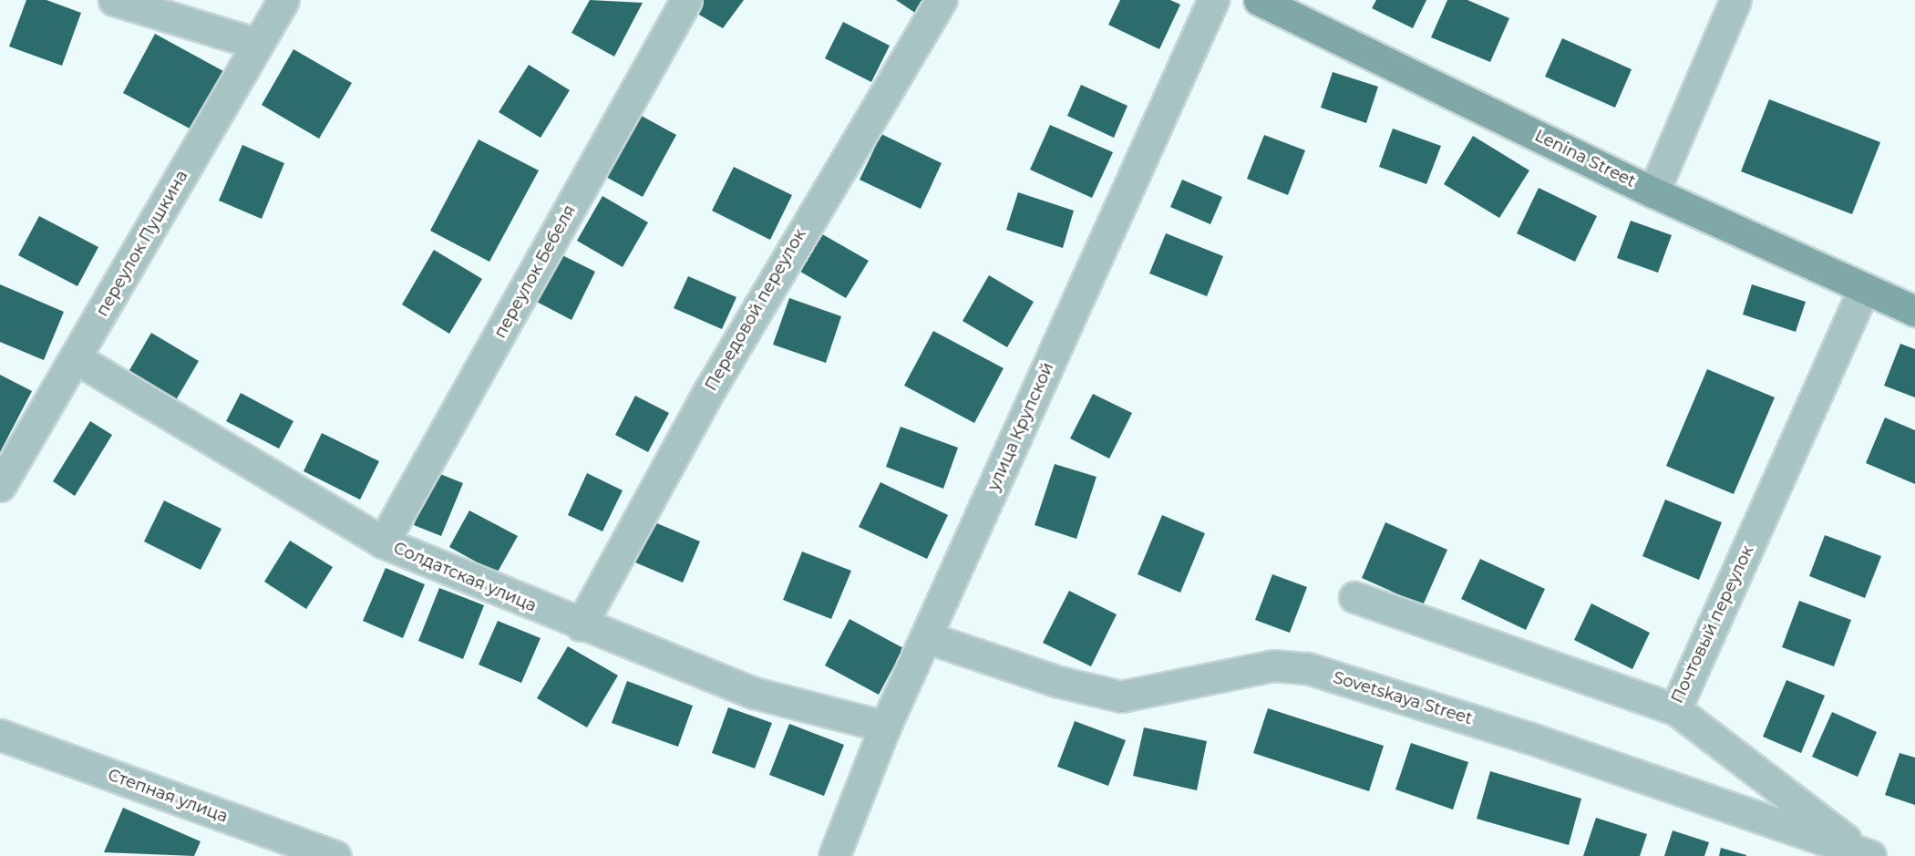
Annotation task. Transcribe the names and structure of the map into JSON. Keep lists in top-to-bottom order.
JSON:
{
  "streets": {
    "main road": ["Lenina Street"],
    "street": [
      "переулок Пушкина",
      "переулок Бебеля",
      "Передовой переулок",
      "улица Крупской",
      "Солдатская улица",
      "Почтовый переулок",
      "Sovetskaya Street",
      "Степная улица"
    ]
  },
  "crossings": [
    ["Lenina Street", "Почтовый переулок"],
    ["переулок Пушкина", "Солдатская улица"],
    ["переулок Бебеля", "Солдатская улица"],
    ["Передовой переулок", "Солдатская улица"],
    ["улица Крупской", "Солдатская улица"],
    ["улица Крупской", "Sovetskaya Street"]
  ]
}
